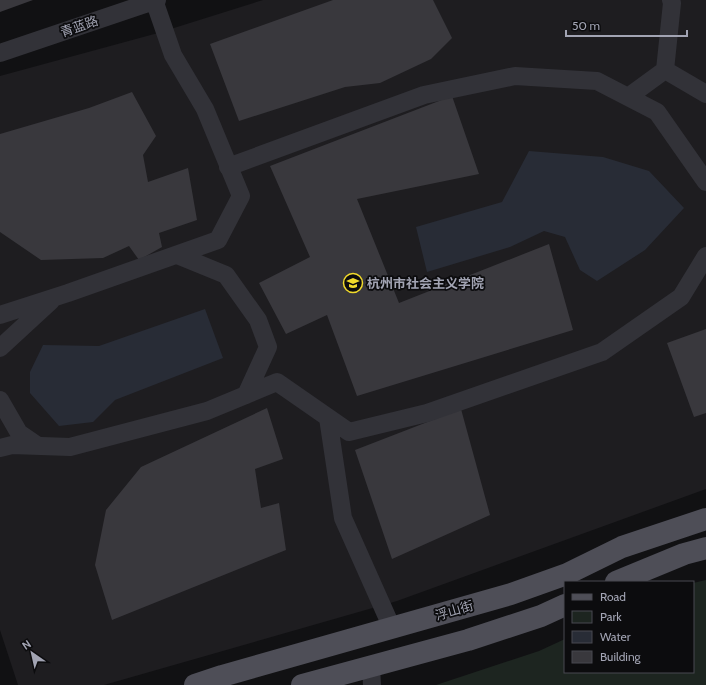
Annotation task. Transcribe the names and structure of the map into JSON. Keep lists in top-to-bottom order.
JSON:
{
  "streets": {
    "main road": ["浮山街"],
    "street": ["青蓝路"]
  },
  "places": {
    "school or university": ["杭州市社会主义学院"]
  },
  "legend": [
    "Road",
    "Park",
    "Water",
    "Building"
  ],
  "scale_bar": "50 m",
  "north": "top left"
}
